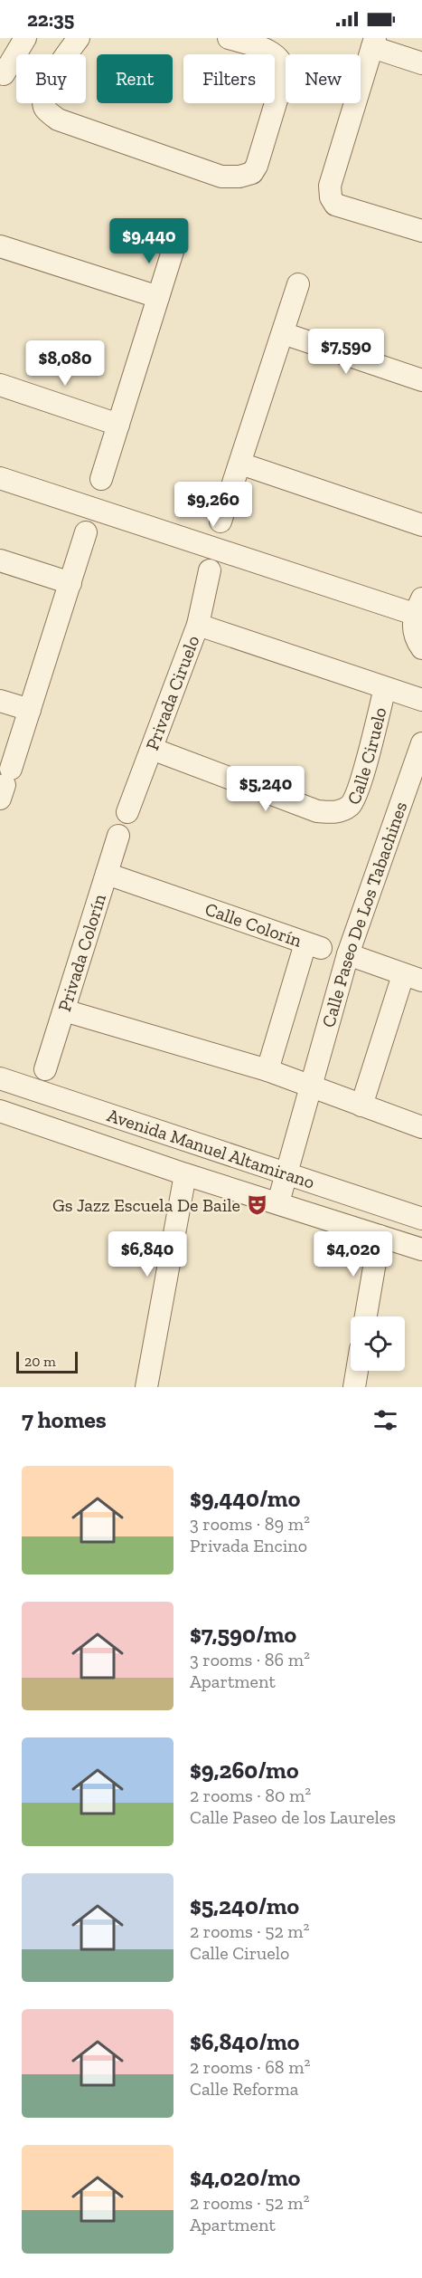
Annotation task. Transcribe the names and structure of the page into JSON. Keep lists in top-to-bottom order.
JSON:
{
  "streets": {
    "street": [
      "Privada Ciruelo",
      "Calle Ciruelo",
      "Calle Paseo De Los Tabachines",
      "Calle Colorín",
      "Privada Colorín",
      "Avenida Manuel Altamirano"
    ]
  },
  "crossings": [
    ["Privada Ciruelo", "Calle Ciruelo"],
    ["Calle Paseo De Los Tabachines", "Avenida Manuel Altamirano"],
    ["Calle Colorín", "Privada Colorín"]
  ],
  "places": {
    "theatre": ["Gs Jazz Escuela De Baile"]
  },
  "scale_bar": "20 m",
  "page": {
    "status": "22:35",
    "chip": [
      "Buy",
      "Rent",
      "Filters",
      "New"
    ],
    "price": [
      "$9,440",
      "$7,590",
      "$8,080",
      "$9,260",
      "$5,240",
      "$6,840",
      "$4,020"
    ],
    "scale": "20 m",
    "heading": "7 homes",
    "list": [
      {
        "name": "$9,440/mo",
        "note": "3 rooms · 89 m² · Privada Encino"
      },
      {
        "name": "$7,590/mo",
        "note": "3 rooms · 86 m² · Apartment"
      },
      {
        "name": "$9,260/mo",
        "note": "2 rooms · 80 m² · Calle Paseo de los Laureles"
      },
      {
        "name": "$5,240/mo",
        "note": "2 rooms · 52 m² · Calle Ciruelo"
      },
      {
        "name": "$6,840/mo",
        "note": "2 rooms · 68 m² · Calle Reforma"
      },
      {
        "name": "$4,020/mo",
        "note": "2 rooms · 52 m² · Apartment"
      }
    ]
  }
}
